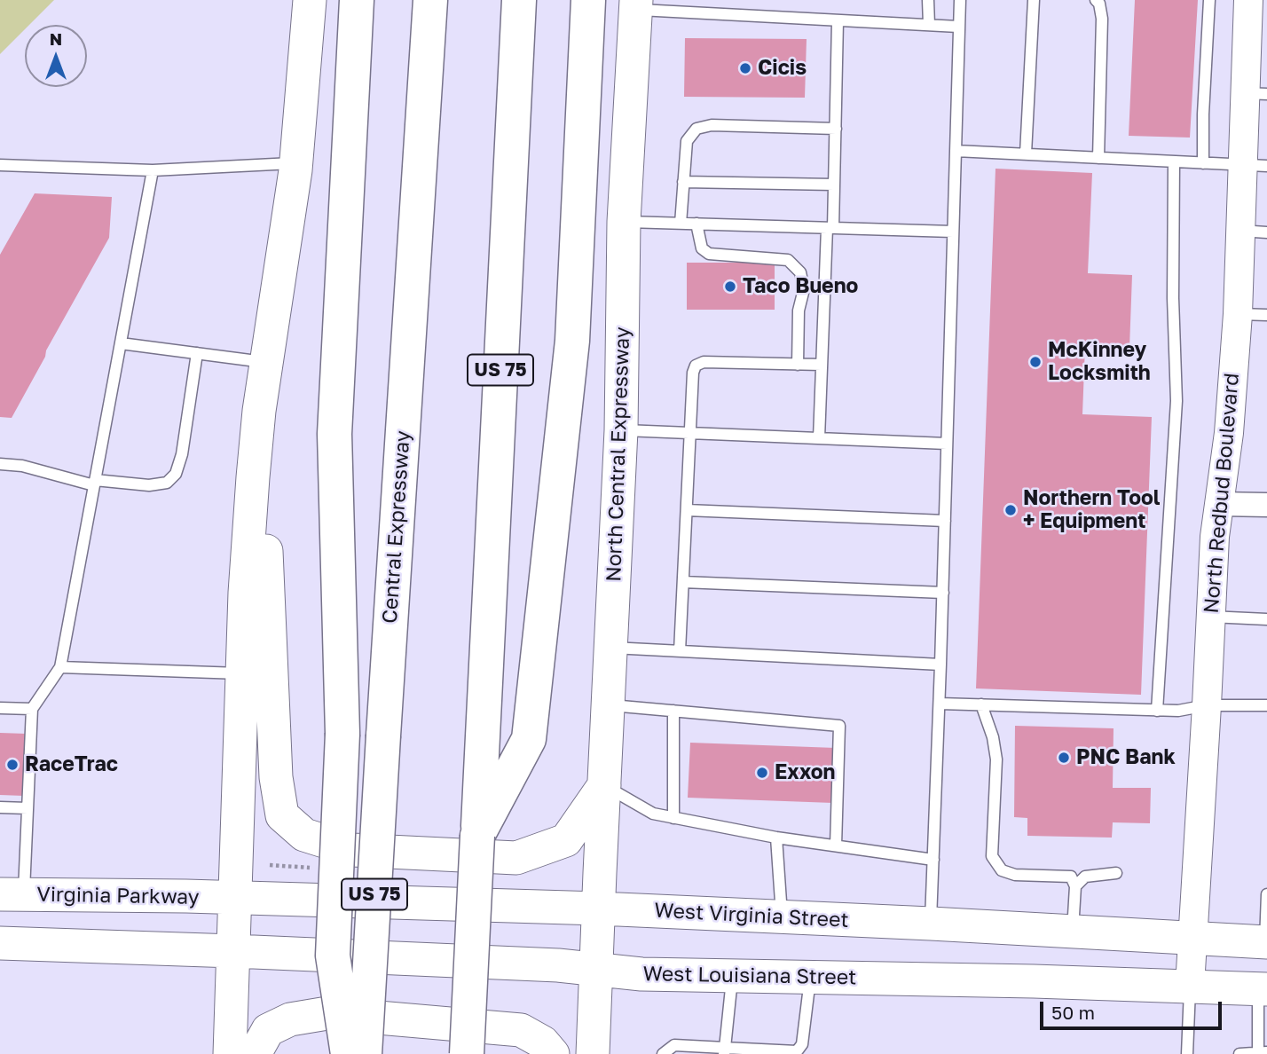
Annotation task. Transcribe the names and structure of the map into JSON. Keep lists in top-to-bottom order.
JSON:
{
  "streets": {
    "highway": ["US 75", "Central Expressway"],
    "main road": [
      "North Central Expressway",
      "Virginia Parkway",
      "West Virginia Street",
      "West Louisiana Street"
    ],
    "street": ["North Redbud Boulevard"]
  },
  "crossings": [
    ["North Central Expressway", "West Virginia Street"],
    ["North Central Expressway", "West Louisiana Street"],
    ["North Redbud Boulevard", "West Virginia Street"],
    ["North Redbud Boulevard", "West Louisiana Street"],
    ["Virginia Parkway", "West Virginia Street"]
  ],
  "places": [
    "Cicis",
    "Taco Bueno",
    "McKinney Locksmith",
    "Northern Tool + Equipment",
    "PNC Bank",
    "RaceTrac",
    "Exxon"
  ],
  "scale_bar": "50 m",
  "north": "top"
}
